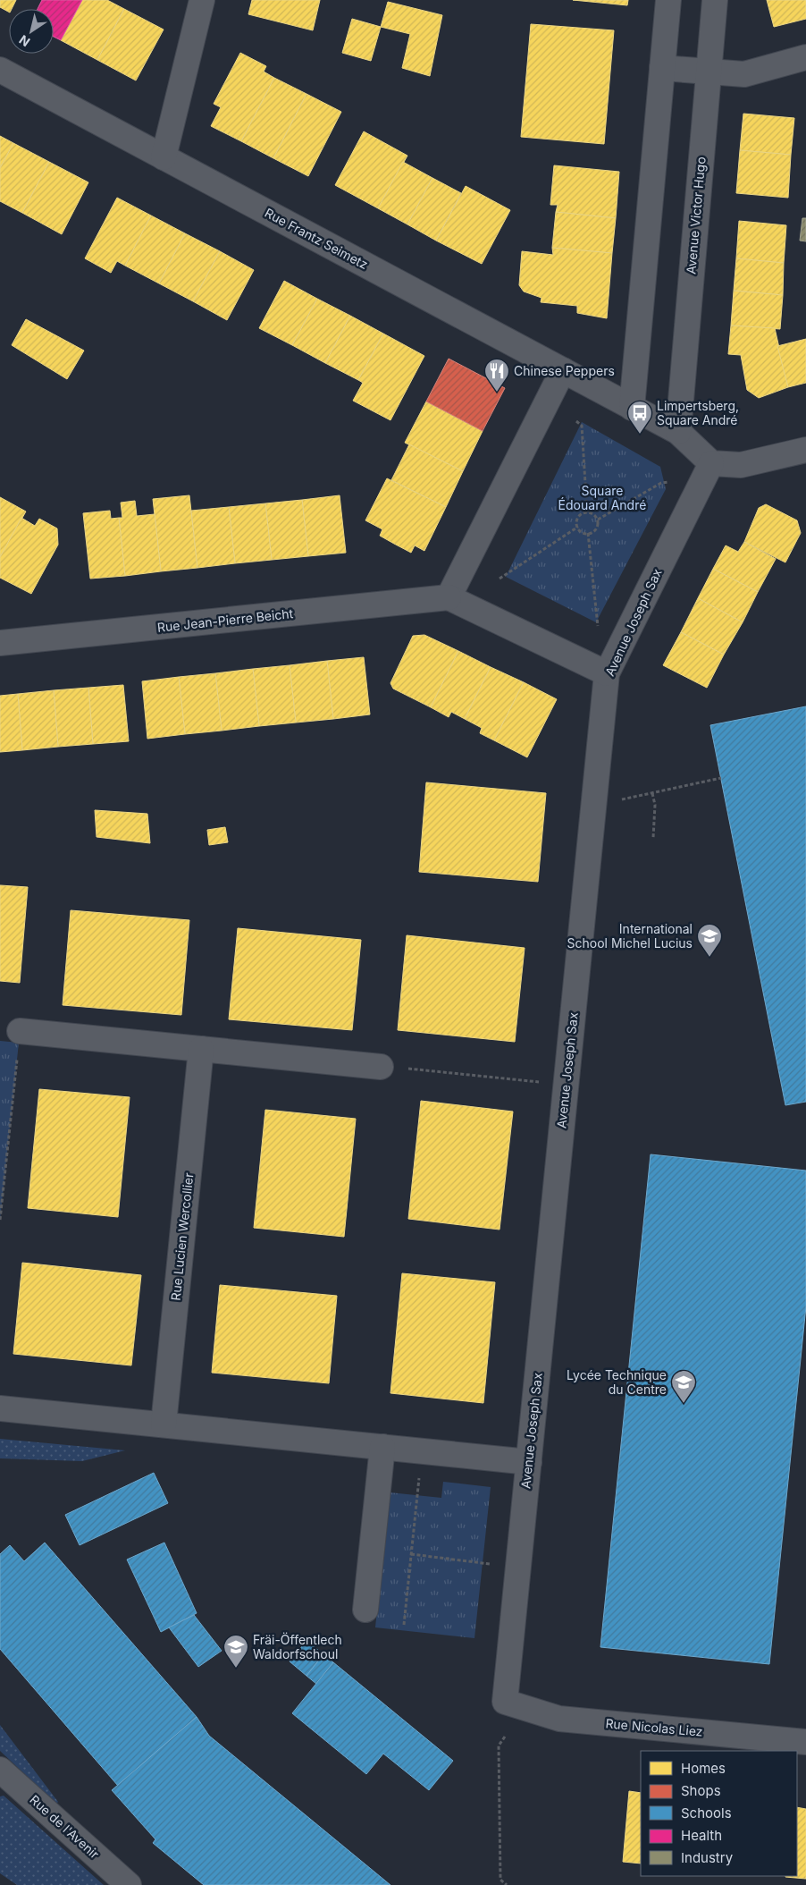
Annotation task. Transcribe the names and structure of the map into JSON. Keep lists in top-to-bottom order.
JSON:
{
  "streets": {
    "street": [
      "Avenue Victor Hugo",
      "Rue Frantz Seimetz",
      "Rue Jean-Pierre Beicht",
      "Avenue Joseph Sax",
      "Rue Lucien Wercollier",
      "Rue Nicolas Liez",
      "Rue de l'Avenir"
    ]
  },
  "crossings": [
    ["Avenue Victor Hugo", "Rue Frantz Seimetz"],
    ["Rue Frantz Seimetz", "Avenue Joseph Sax"],
    ["Avenue Joseph Sax", "Rue Nicolas Liez"]
  ],
  "parks": ["Square Édouard André"],
  "places": {
    "restaurant": ["Chinese Peppers"],
    "bus stop": ["Limpertsberg, Square André"],
    "school or university": ["International School Michel Lucius", "Lycée Technique du Centre", "Fräi-Öffentlech Waldorfschoul"]
  },
  "legend": [
    "Homes",
    "Shops",
    "Schools",
    "Health",
    "Industry"
  ],
  "north": "bottom left"
}
